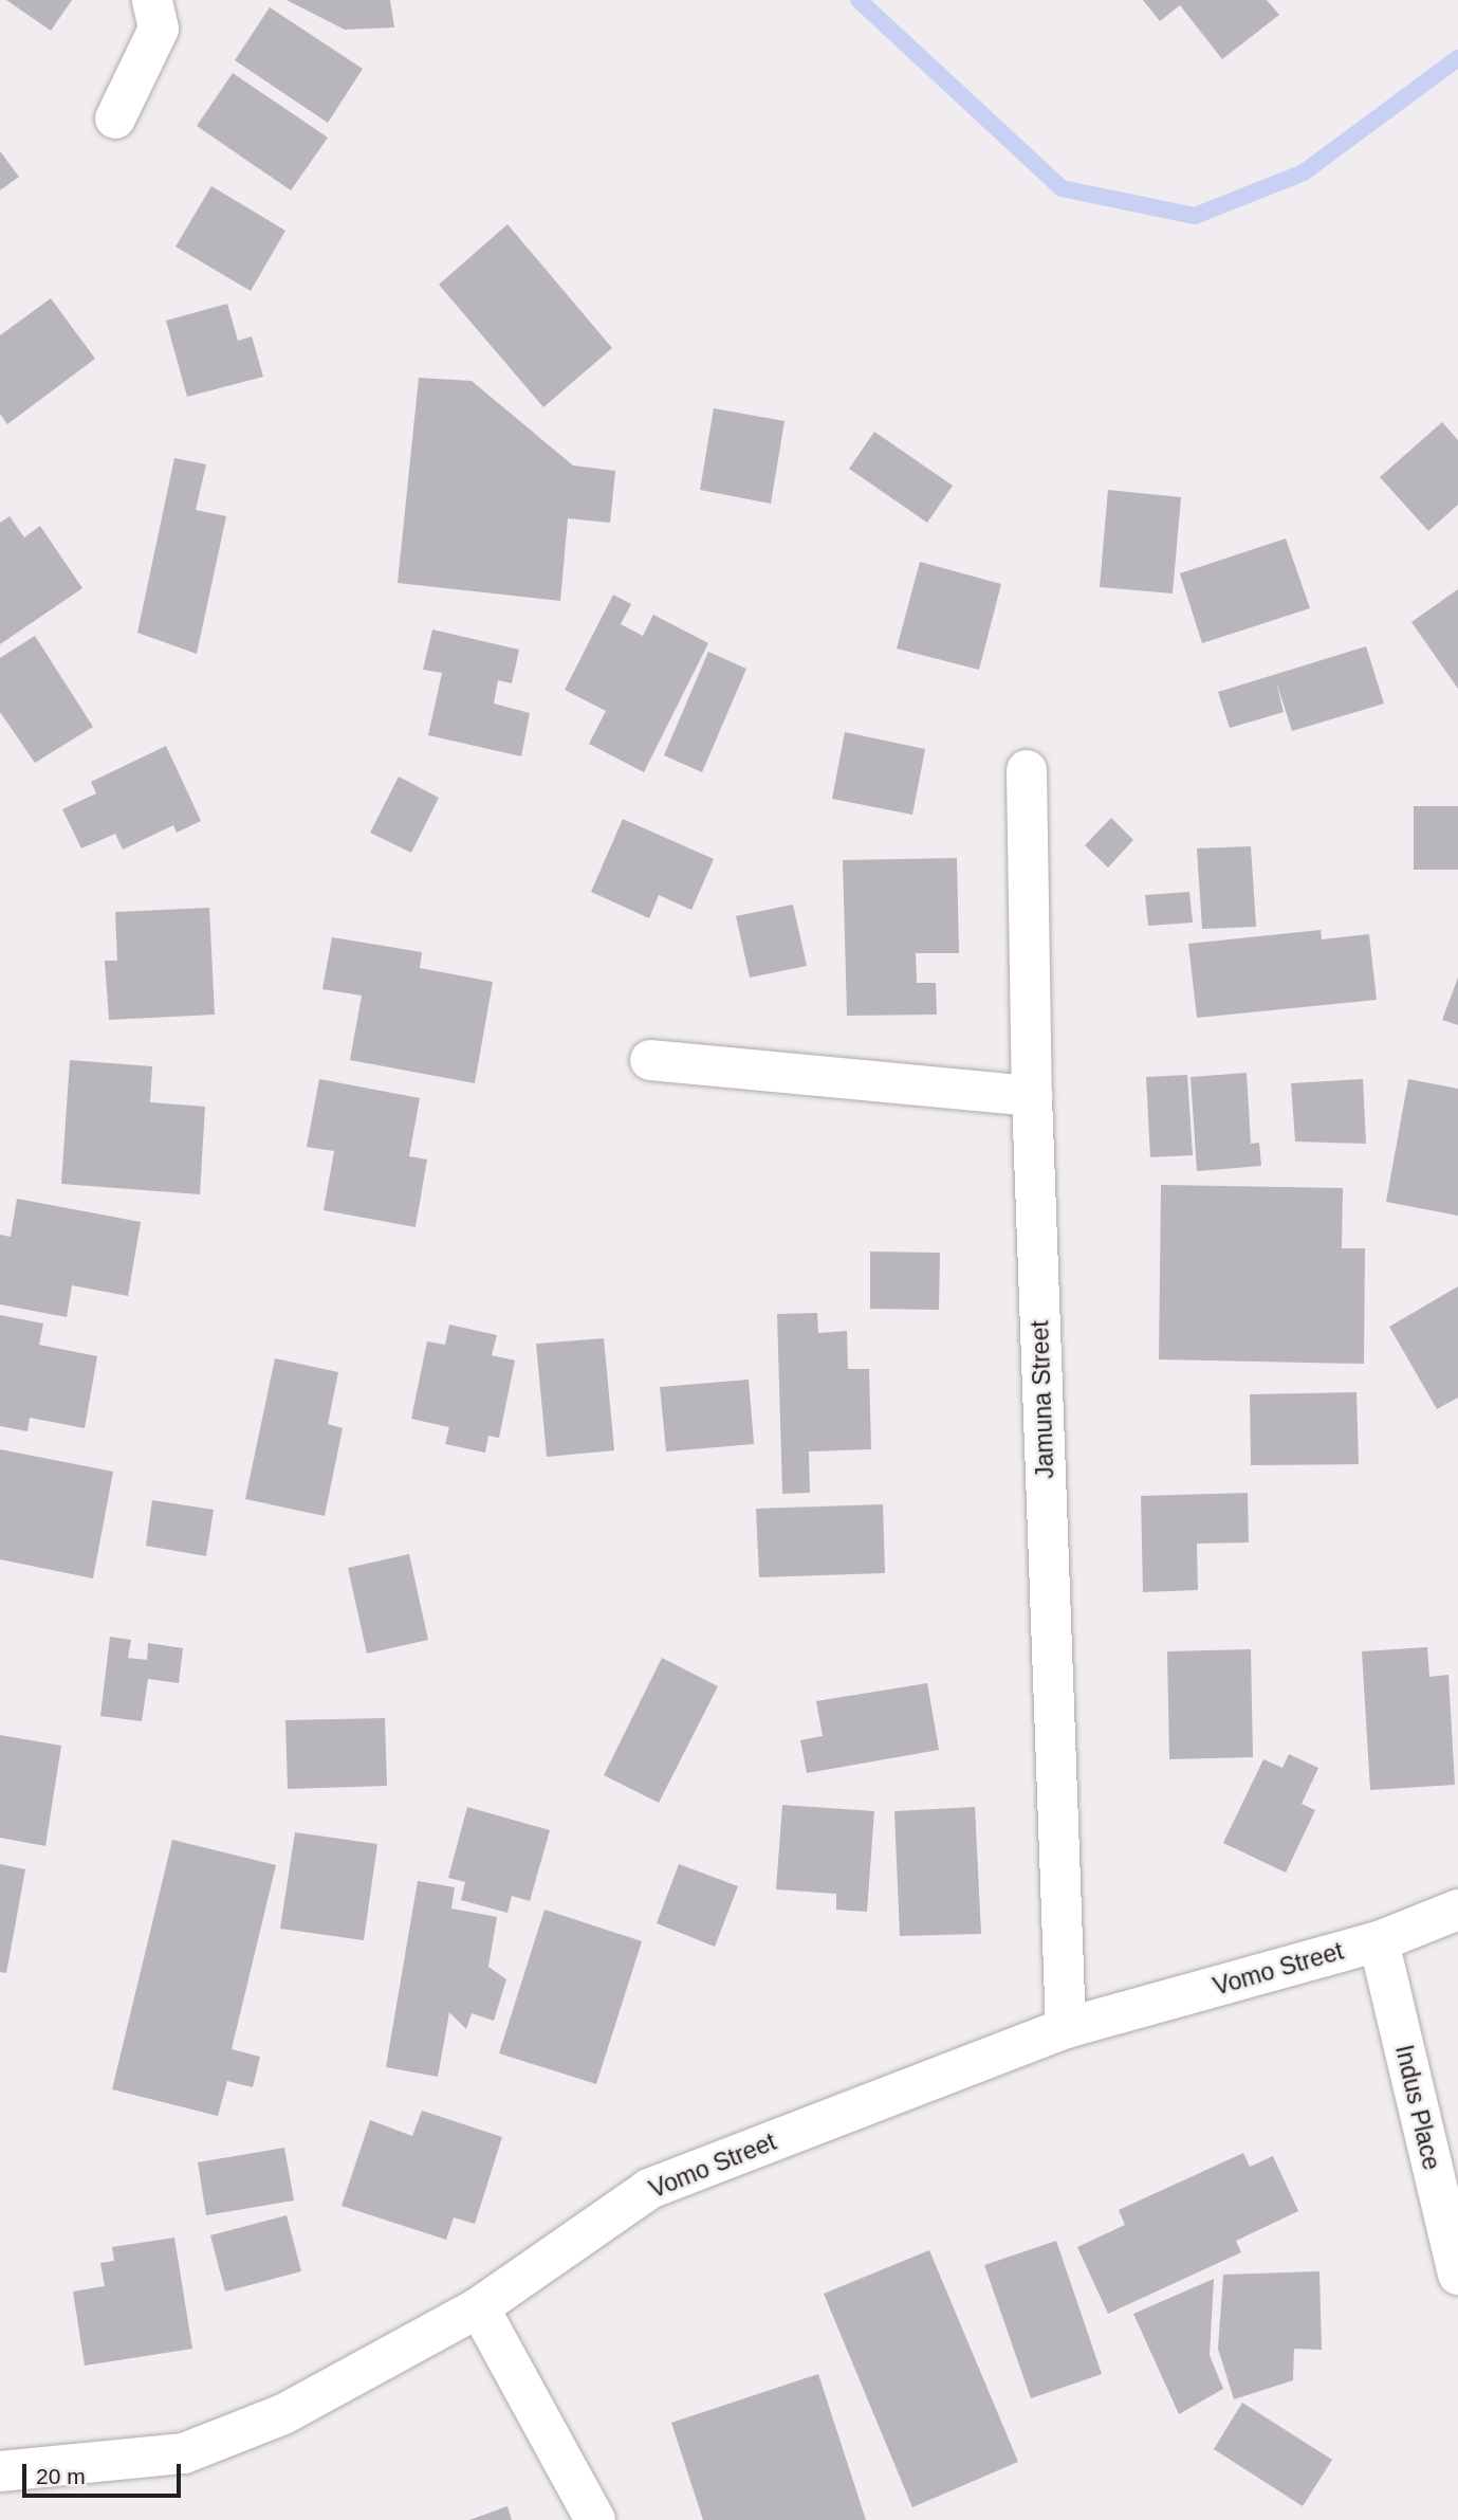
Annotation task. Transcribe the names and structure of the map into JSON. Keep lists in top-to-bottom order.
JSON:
{
  "streets": {
    "street": ["Jamuna Street", "Vomo Street", "Indus Place"]
  },
  "crossings": [
    ["Jamuna Street", "Vomo Street"],
    ["Vomo Street", "Indus Place"]
  ],
  "scale_bar": "20 m"
}
